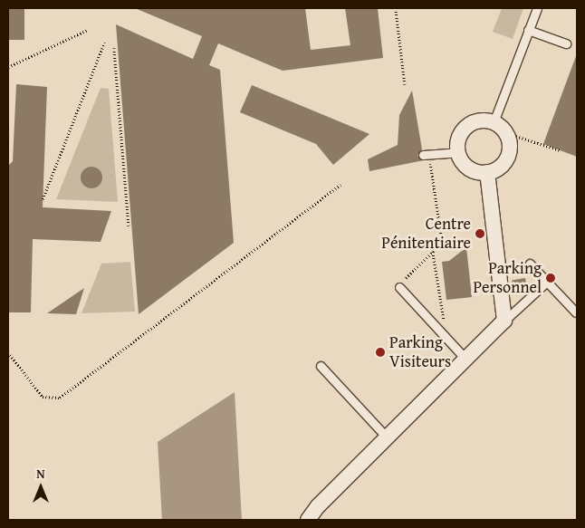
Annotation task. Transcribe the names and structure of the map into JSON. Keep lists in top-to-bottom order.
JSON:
{
  "places": ["Centre Pénitentiaire", "Parking Personnel", "Parking Visiteurs"],
  "north": "top"
}
